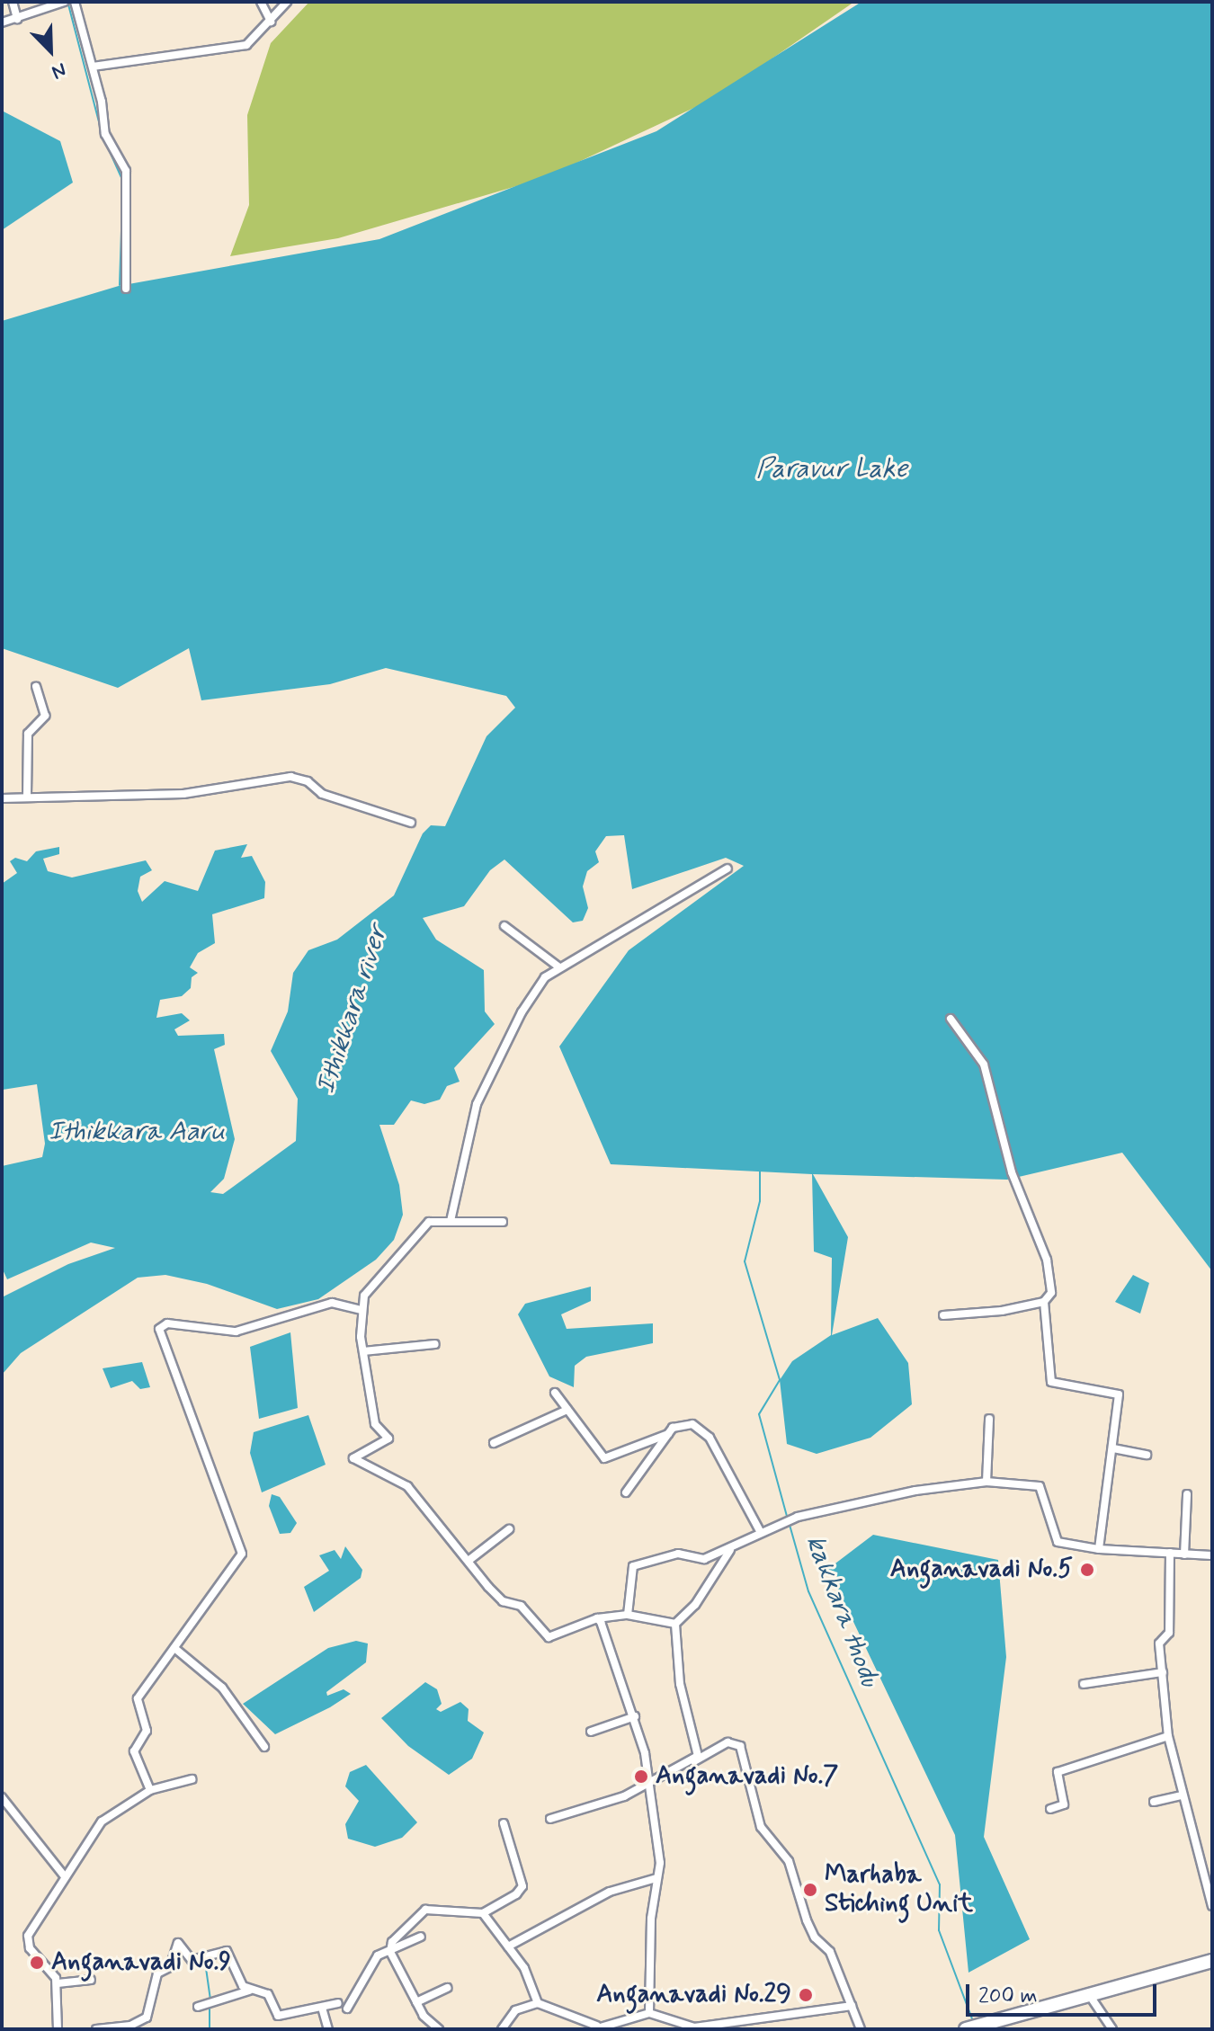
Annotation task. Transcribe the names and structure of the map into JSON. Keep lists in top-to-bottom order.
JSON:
{
  "water": [
    "Paravur Lake",
    "Ithikkara river",
    "Ithikkara Aaru",
    "kakkara thodu"
  ],
  "places": [
    "Anganavadi No.5",
    "Anganavadi No.7",
    "Marhaba Stiching Unit",
    "Anganavadi No.9",
    "Anganavadi No.29"
  ],
  "scale_bar": "200 m",
  "north": "bottom right"
}
